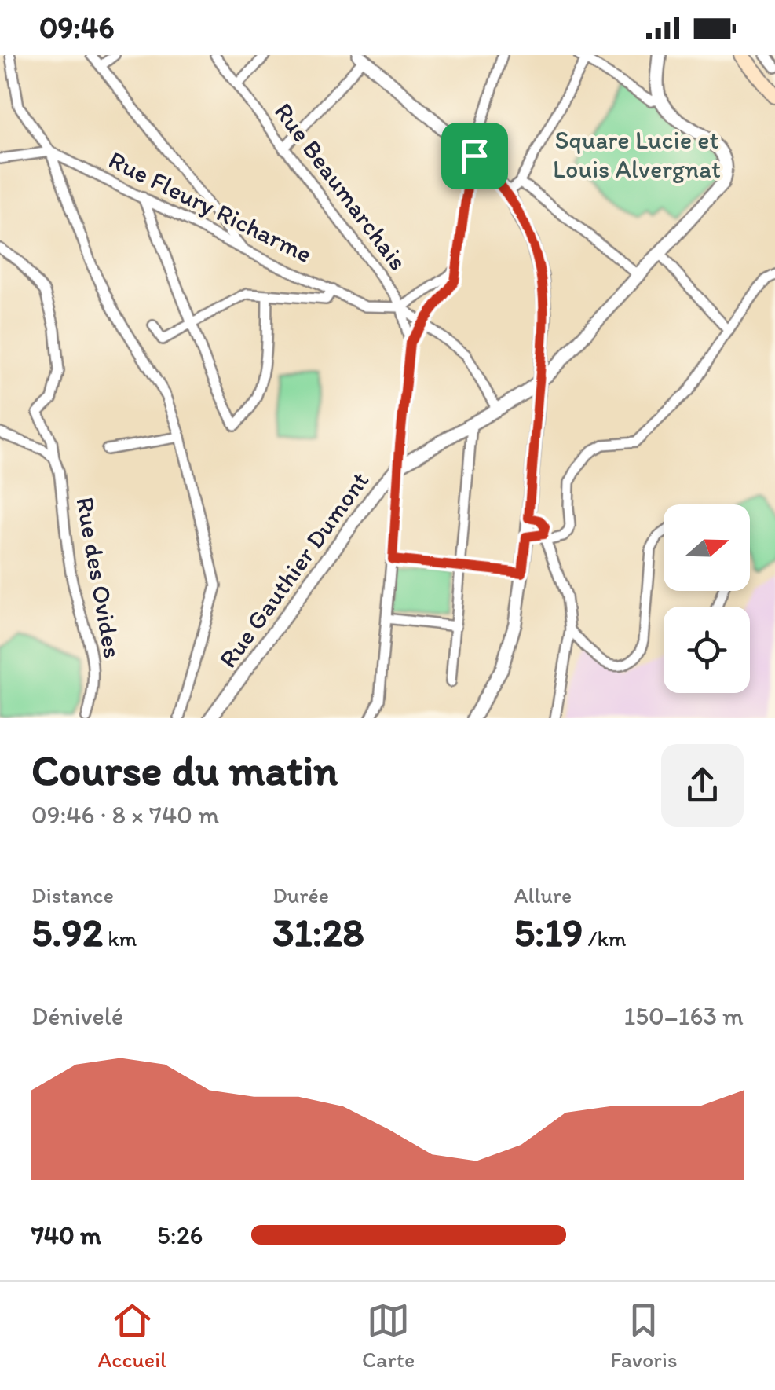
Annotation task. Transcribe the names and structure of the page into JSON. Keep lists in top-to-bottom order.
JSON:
{
  "streets": {
    "street": [
      "Rue Beaumarchais",
      "Rue Fleury Richarme",
      "Rue Gauthier Dumont",
      "Rue des Ovides"
    ]
  },
  "crossings": [
    ["Rue Beaumarchais", "Rue Fleury Richarme"]
  ],
  "parks": ["Square Lucie et Louis Alvergnat"],
  "north": "right",
  "page": {
    "status": "09:46",
    "heading": ["Course du matin", "09:46 · 8 × 740 m"],
    "stats": [
      ["Distance", "5.92 km"],
      ["Durée", "31:28"],
      ["Allure", "5:19 /km"]
    ],
    "chart": ["Dénivelé", "150–163 m"],
    "list": [
      {
        "name": "740 m",
        "note": "5:26"
      }
    ],
    "tabs": ["Accueil", "Carte", "Favoris"]
  }
}
